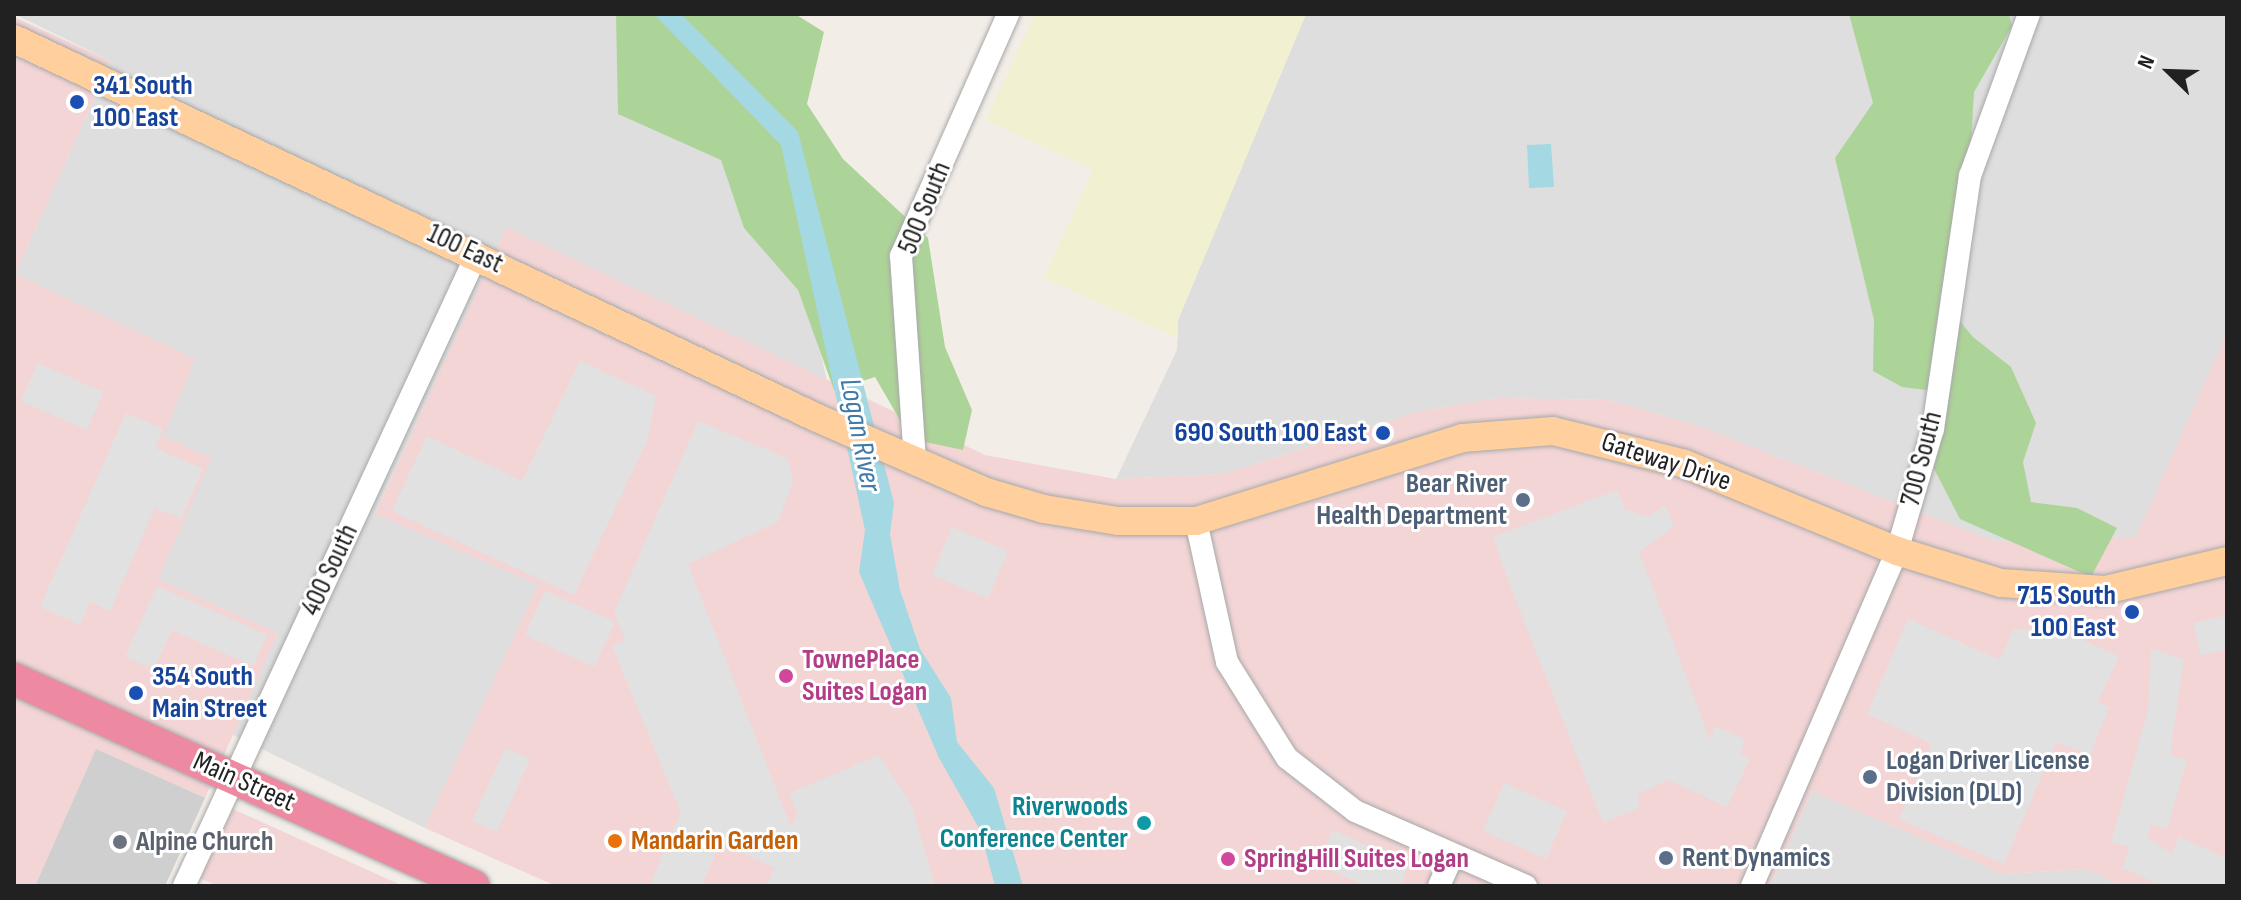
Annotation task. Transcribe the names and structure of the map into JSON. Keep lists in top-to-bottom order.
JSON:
{
  "streets": {
    "highway": ["Main Street"],
    "main road": ["100 East", "Gateway Drive"],
    "street": ["500 South", "700 South", "400 South"]
  },
  "crossings": [
    ["500 South", "100 East"],
    ["500 South", "Gateway Drive"],
    ["100 East", "Gateway Drive"],
    ["100 East", "400 South"],
    ["700 South", "Gateway Drive"],
    ["400 South", "Main Street"]
  ],
  "water": ["Logan River"],
  "places": [
    "341 South 100 East",
    "690 South 100 East",
    "Bear River Health Department",
    "715 South 100 East",
    "TownePlace Suites Logan",
    "354 South Main Street",
    "Logan Driver License Division (DLD)",
    "Riverwoods Conference Center",
    "Mandarin Garden",
    "Alpine Church",
    "Rent Dynamics",
    "SpringHill Suites Logan"
  ],
  "north": "top left"
}
